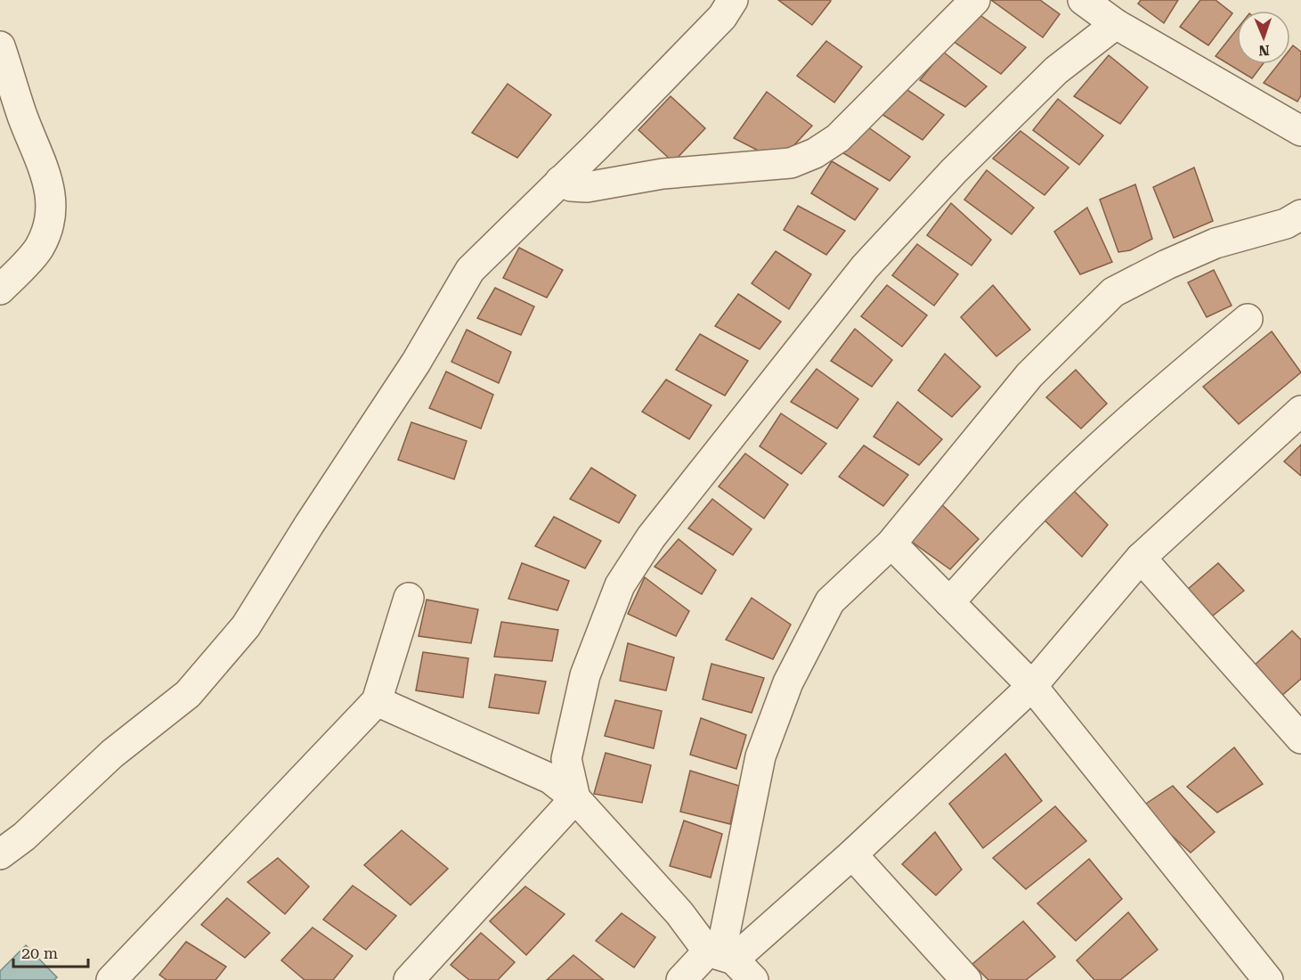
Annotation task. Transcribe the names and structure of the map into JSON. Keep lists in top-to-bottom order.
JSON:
{
  "scale_bar": "20 m",
  "north": "bottom"
}
